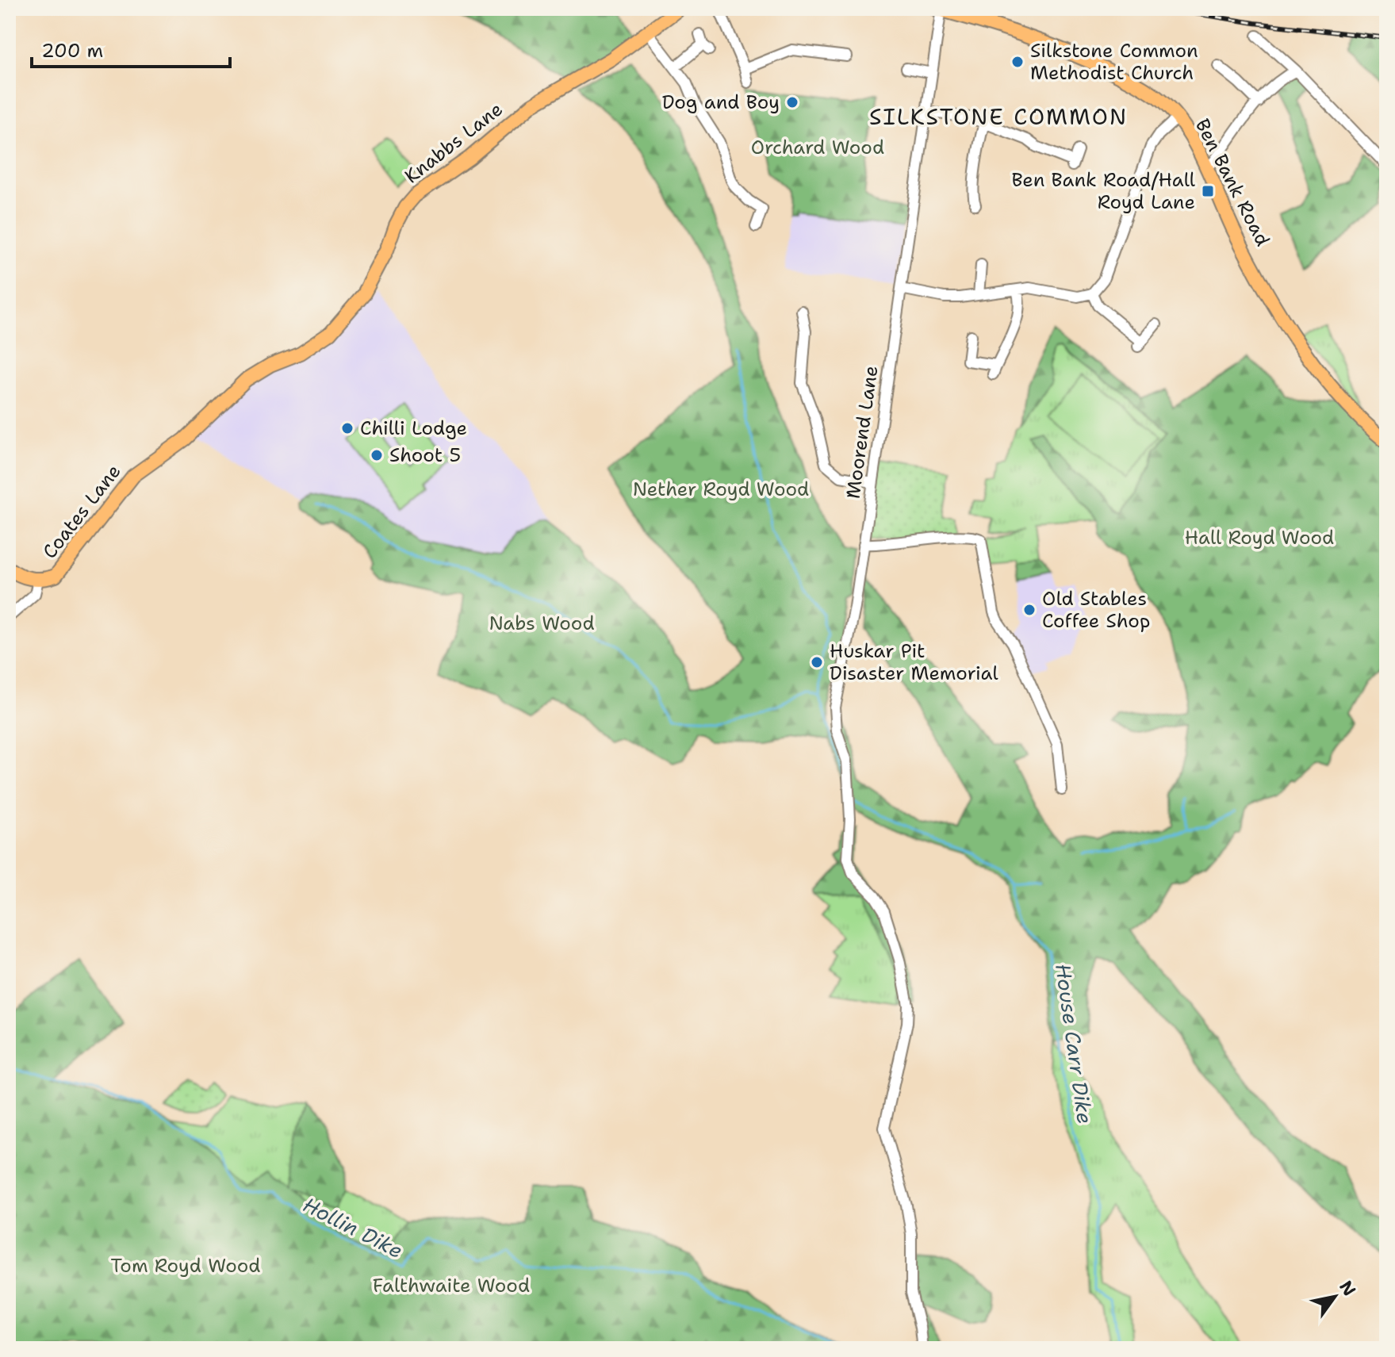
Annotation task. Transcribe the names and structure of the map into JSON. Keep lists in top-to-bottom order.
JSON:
{
  "streets": {
    "main road": ["Knabbs Lane", "Ben Bank Road", "Coates Lane"],
    "street": ["Moorend Lane"]
  },
  "crossings": [
    ["Knabbs Lane", "Coates Lane"],
    ["Ben Bank Road", "Moorend Lane"]
  ],
  "districts": ["SILKSTONE COMMON"],
  "water": ["House Carr Dike", "Hollin Dike"],
  "parks": [
    "Orchard Wood",
    "Nether Royd Wood",
    "Hall Royd Wood",
    "Nabs Wood",
    "Tom Royd Wood",
    "Falthwaite Wood"
  ],
  "places": {
    "other": [
      "Silkstone Common Methodist Church",
      "Dog and Boy",
      "Chilli Lodge",
      "Shoot 5",
      "Old Stables Coffee Shop",
      "Huskar Pit Disaster Memorial"
    ],
    "transit": ["Ben Bank Road/Hall Royd Lane"]
  },
  "scale_bar": "200 m",
  "north": "top right"
}
